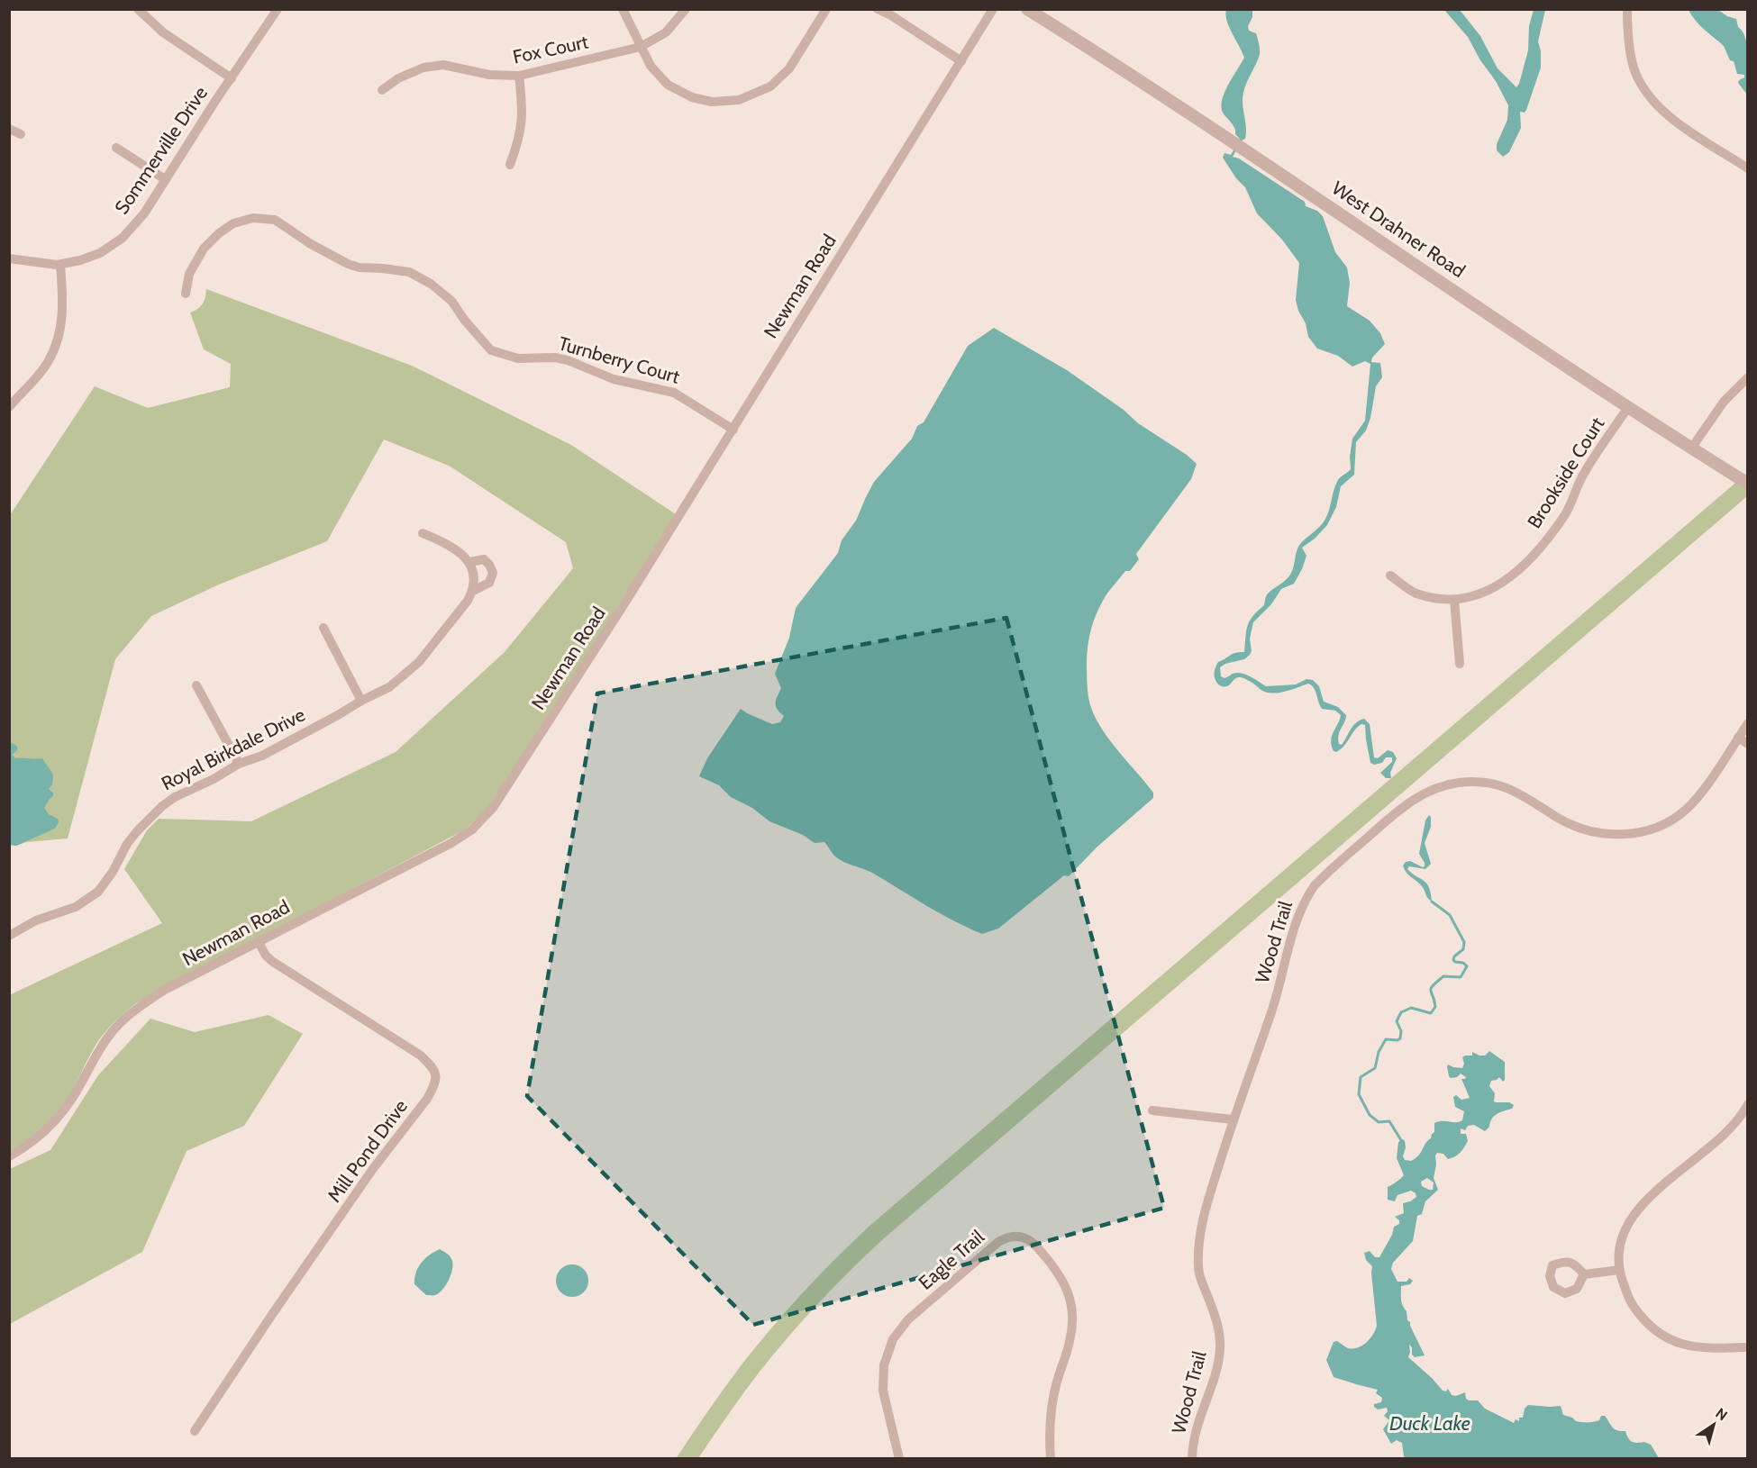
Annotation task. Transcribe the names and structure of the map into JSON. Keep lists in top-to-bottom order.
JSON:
{
  "streets": {
    "street": [
      "Fox Court",
      "Sommerville Drive",
      "West Drahner Road",
      "Newman Road",
      "Turnberry Court",
      "Brookside Court",
      "Royal Birkdale Drive",
      "Wood Trail",
      "Mill Pond Drive",
      "Eagle Trail"
    ]
  },
  "crossings": [
    ["West Drahner Road", "Brookside Court"],
    ["Newman Road", "Turnberry Court"],
    ["Newman Road", "Mill Pond Drive"]
  ],
  "water": ["Duck Lake"],
  "north": "top right"
}
